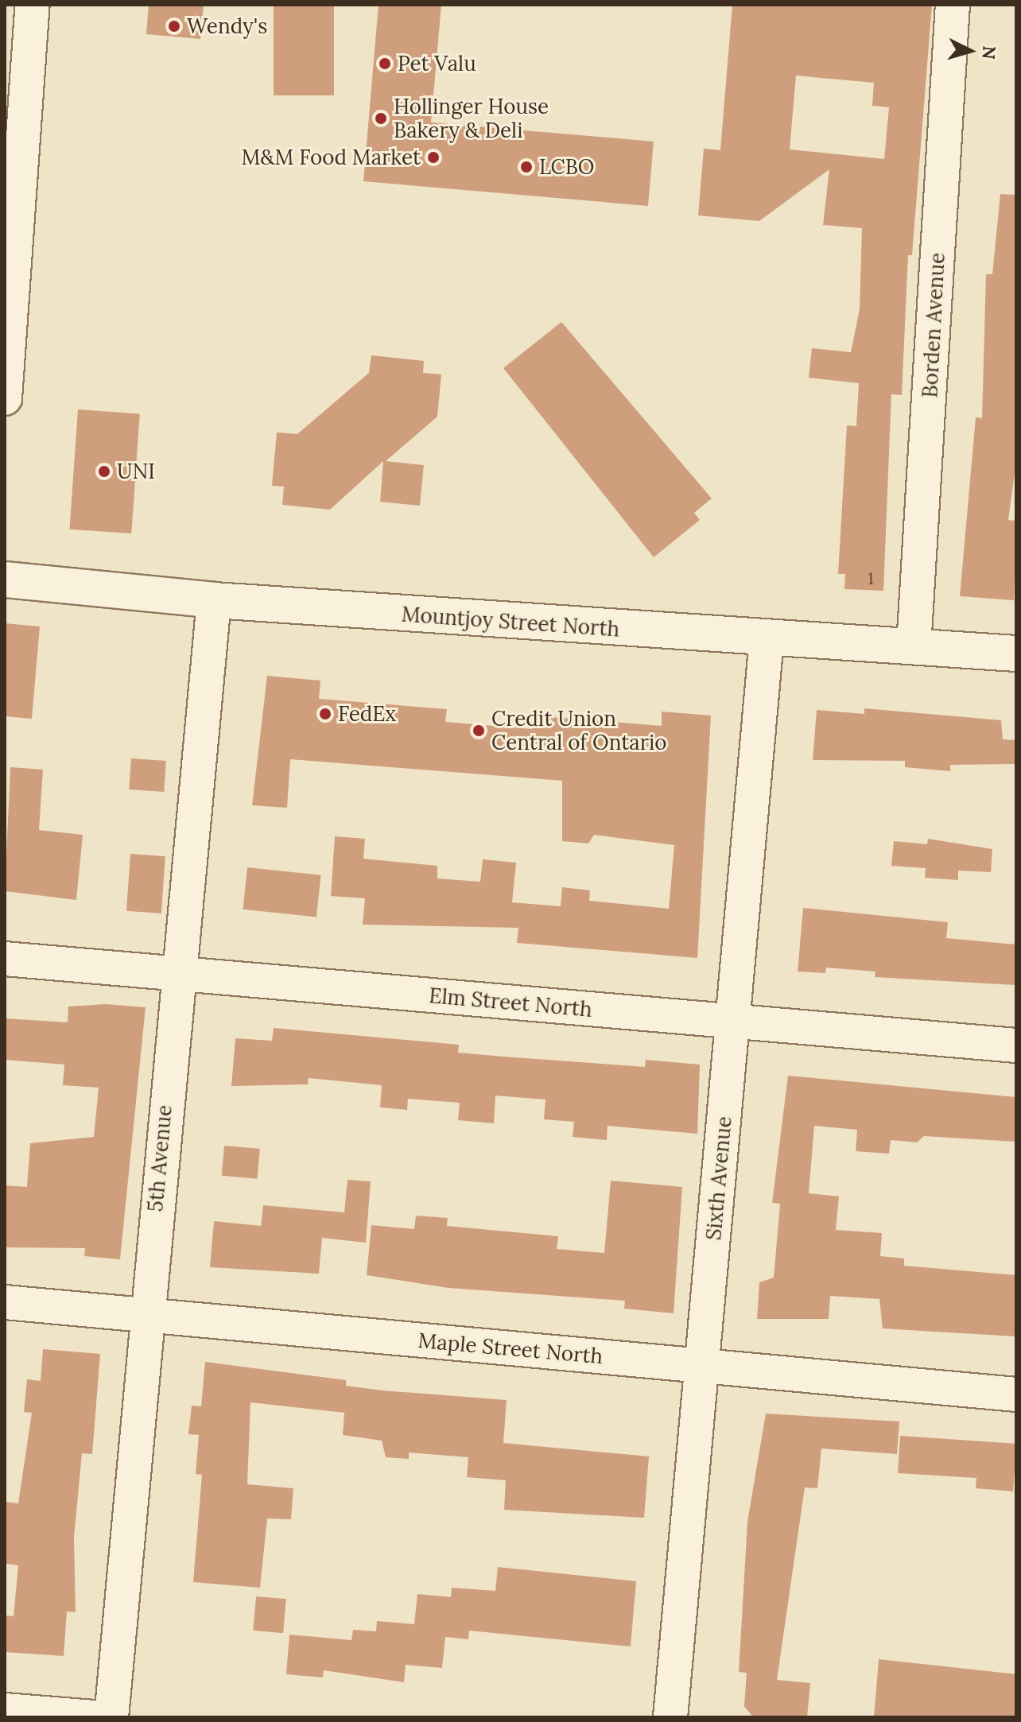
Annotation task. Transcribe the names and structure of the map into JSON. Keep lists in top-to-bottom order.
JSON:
{
  "streets": {
    "street": [
      "Borden Avenue",
      "Mountjoy Street North",
      "Elm Street North",
      "5th Avenue",
      "Sixth Avenue",
      "Maple Street North"
    ]
  },
  "crossings": [
    ["Borden Avenue", "Mountjoy Street North"],
    ["Mountjoy Street North", "5th Avenue"],
    ["Mountjoy Street North", "Sixth Avenue"],
    ["Elm Street North", "5th Avenue"],
    ["Elm Street North", "Sixth Avenue"],
    ["5th Avenue", "Maple Street North"],
    ["Sixth Avenue", "Maple Street North"]
  ],
  "places": [
    "Wendy's",
    "Pet Valu",
    "Hollinger House Bakery & Deli",
    "M&M Food Market",
    "LCBO",
    "UNI",
    "FedEx",
    "Credit Union Central of Ontario"
  ],
  "house_numbers": ["1"],
  "north": "right"
}
